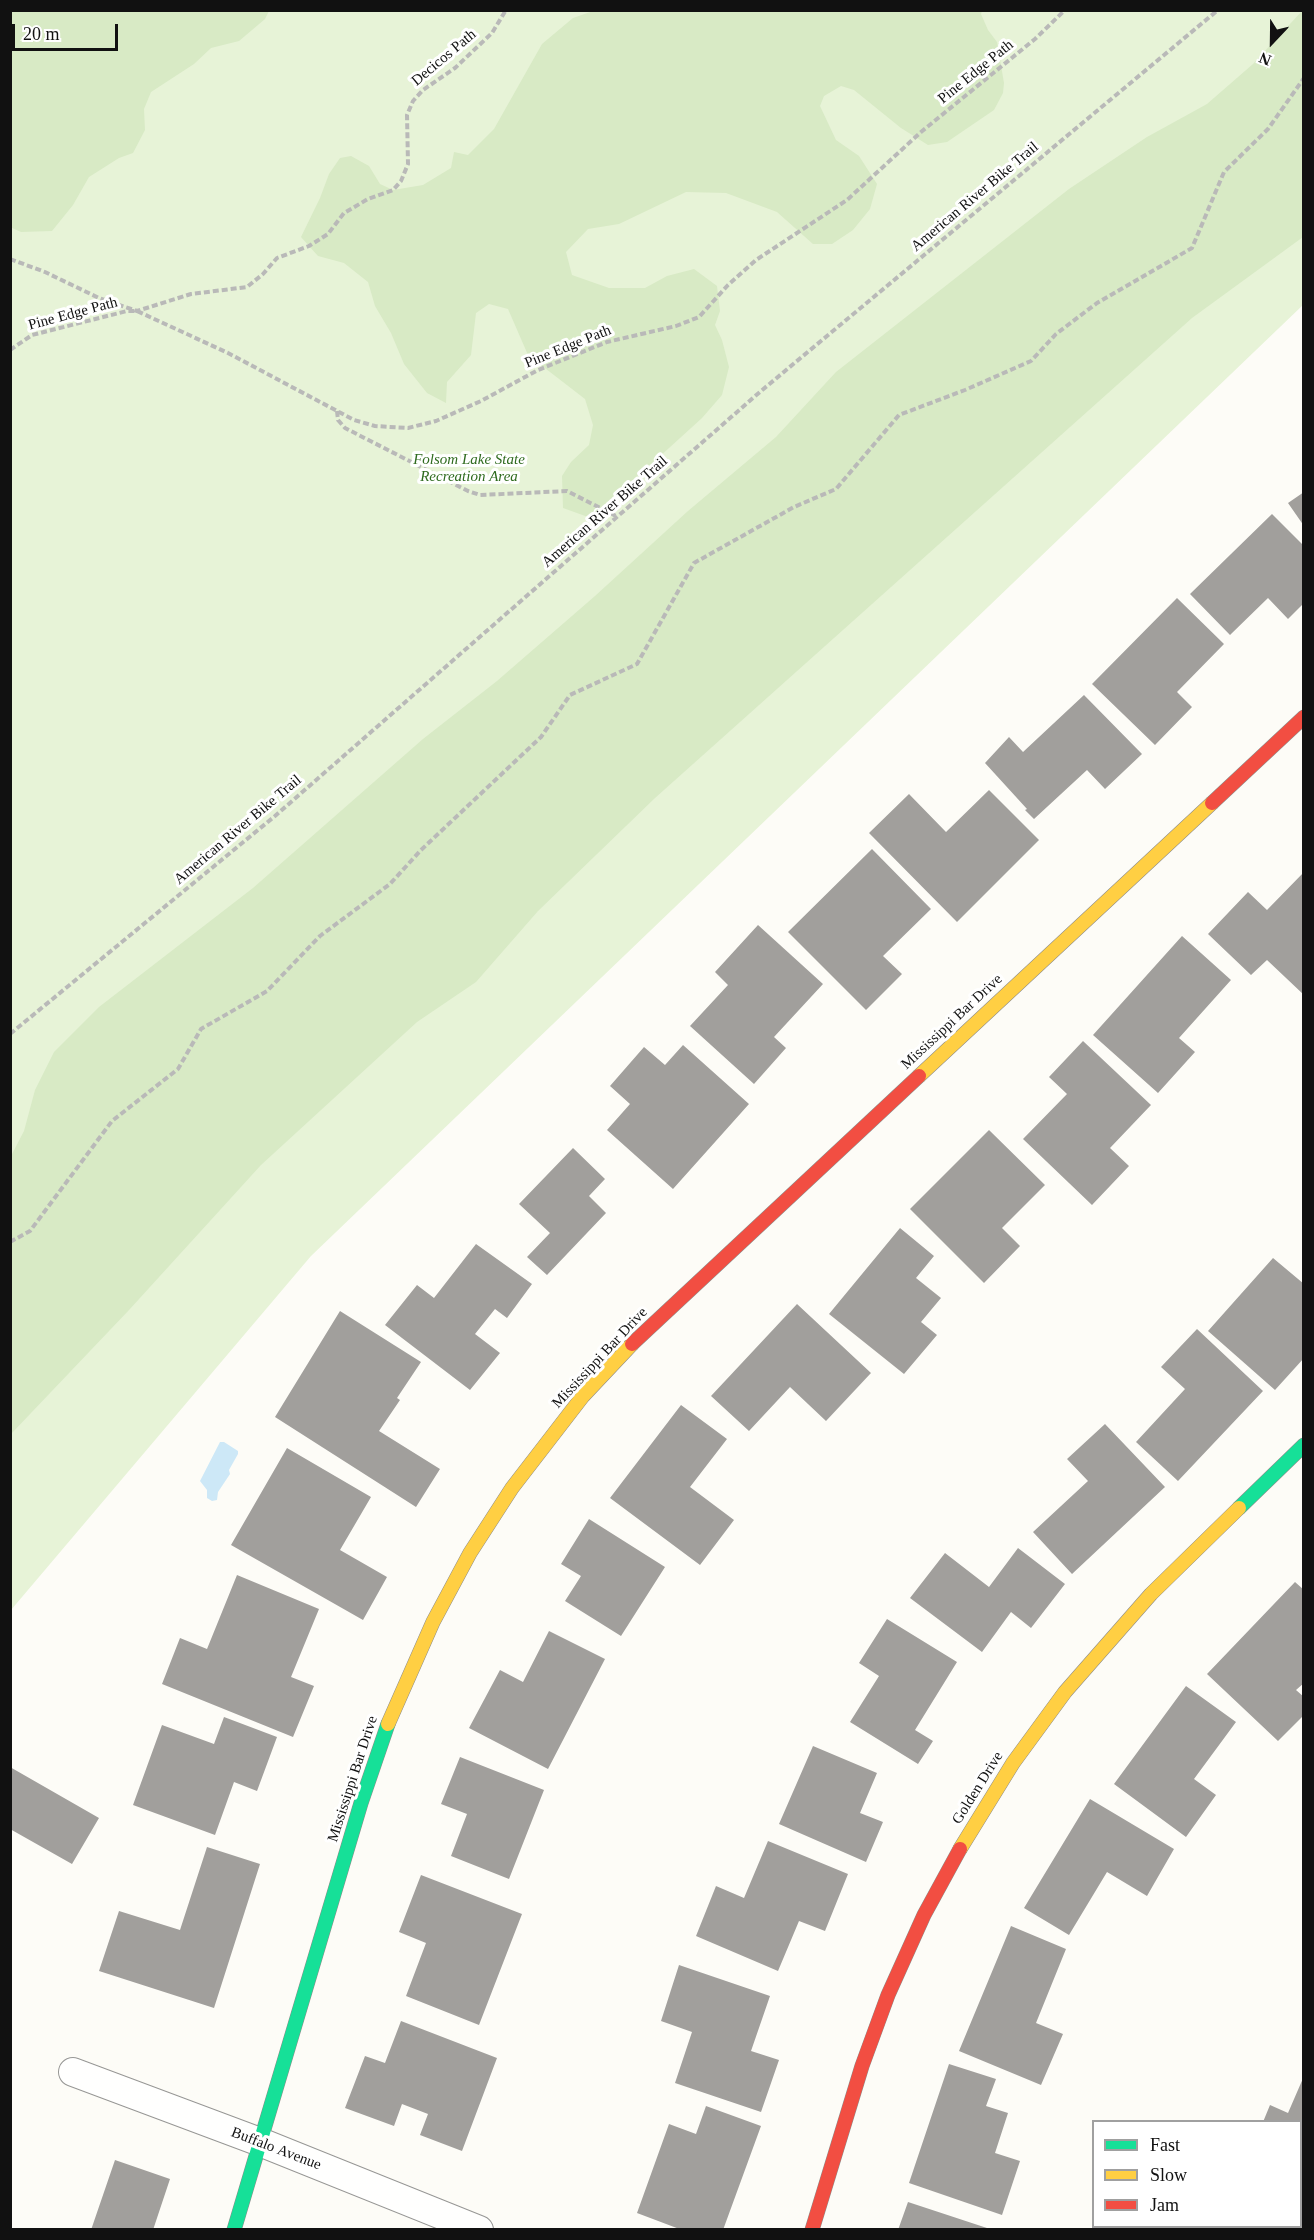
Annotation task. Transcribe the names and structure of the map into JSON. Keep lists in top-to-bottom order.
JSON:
{
  "streets": {
    "street": ["Mississippi Bar Drive", "Golden Drive", "Buffalo Avenue"],
    "path": ["Decicos Path", "Pine Edge Path", "American River Bike Trail"]
  },
  "crossings": [
    ["Decicos Path", "Pine Edge Path"],
    ["Mississippi Bar Drive", "Buffalo Avenue"]
  ],
  "parks": ["Folsom Lake State Recreation Area"],
  "legend": ["Fast", "Slow", "Jam"],
  "scale_bar": "20 m",
  "north": "bottom"
}
